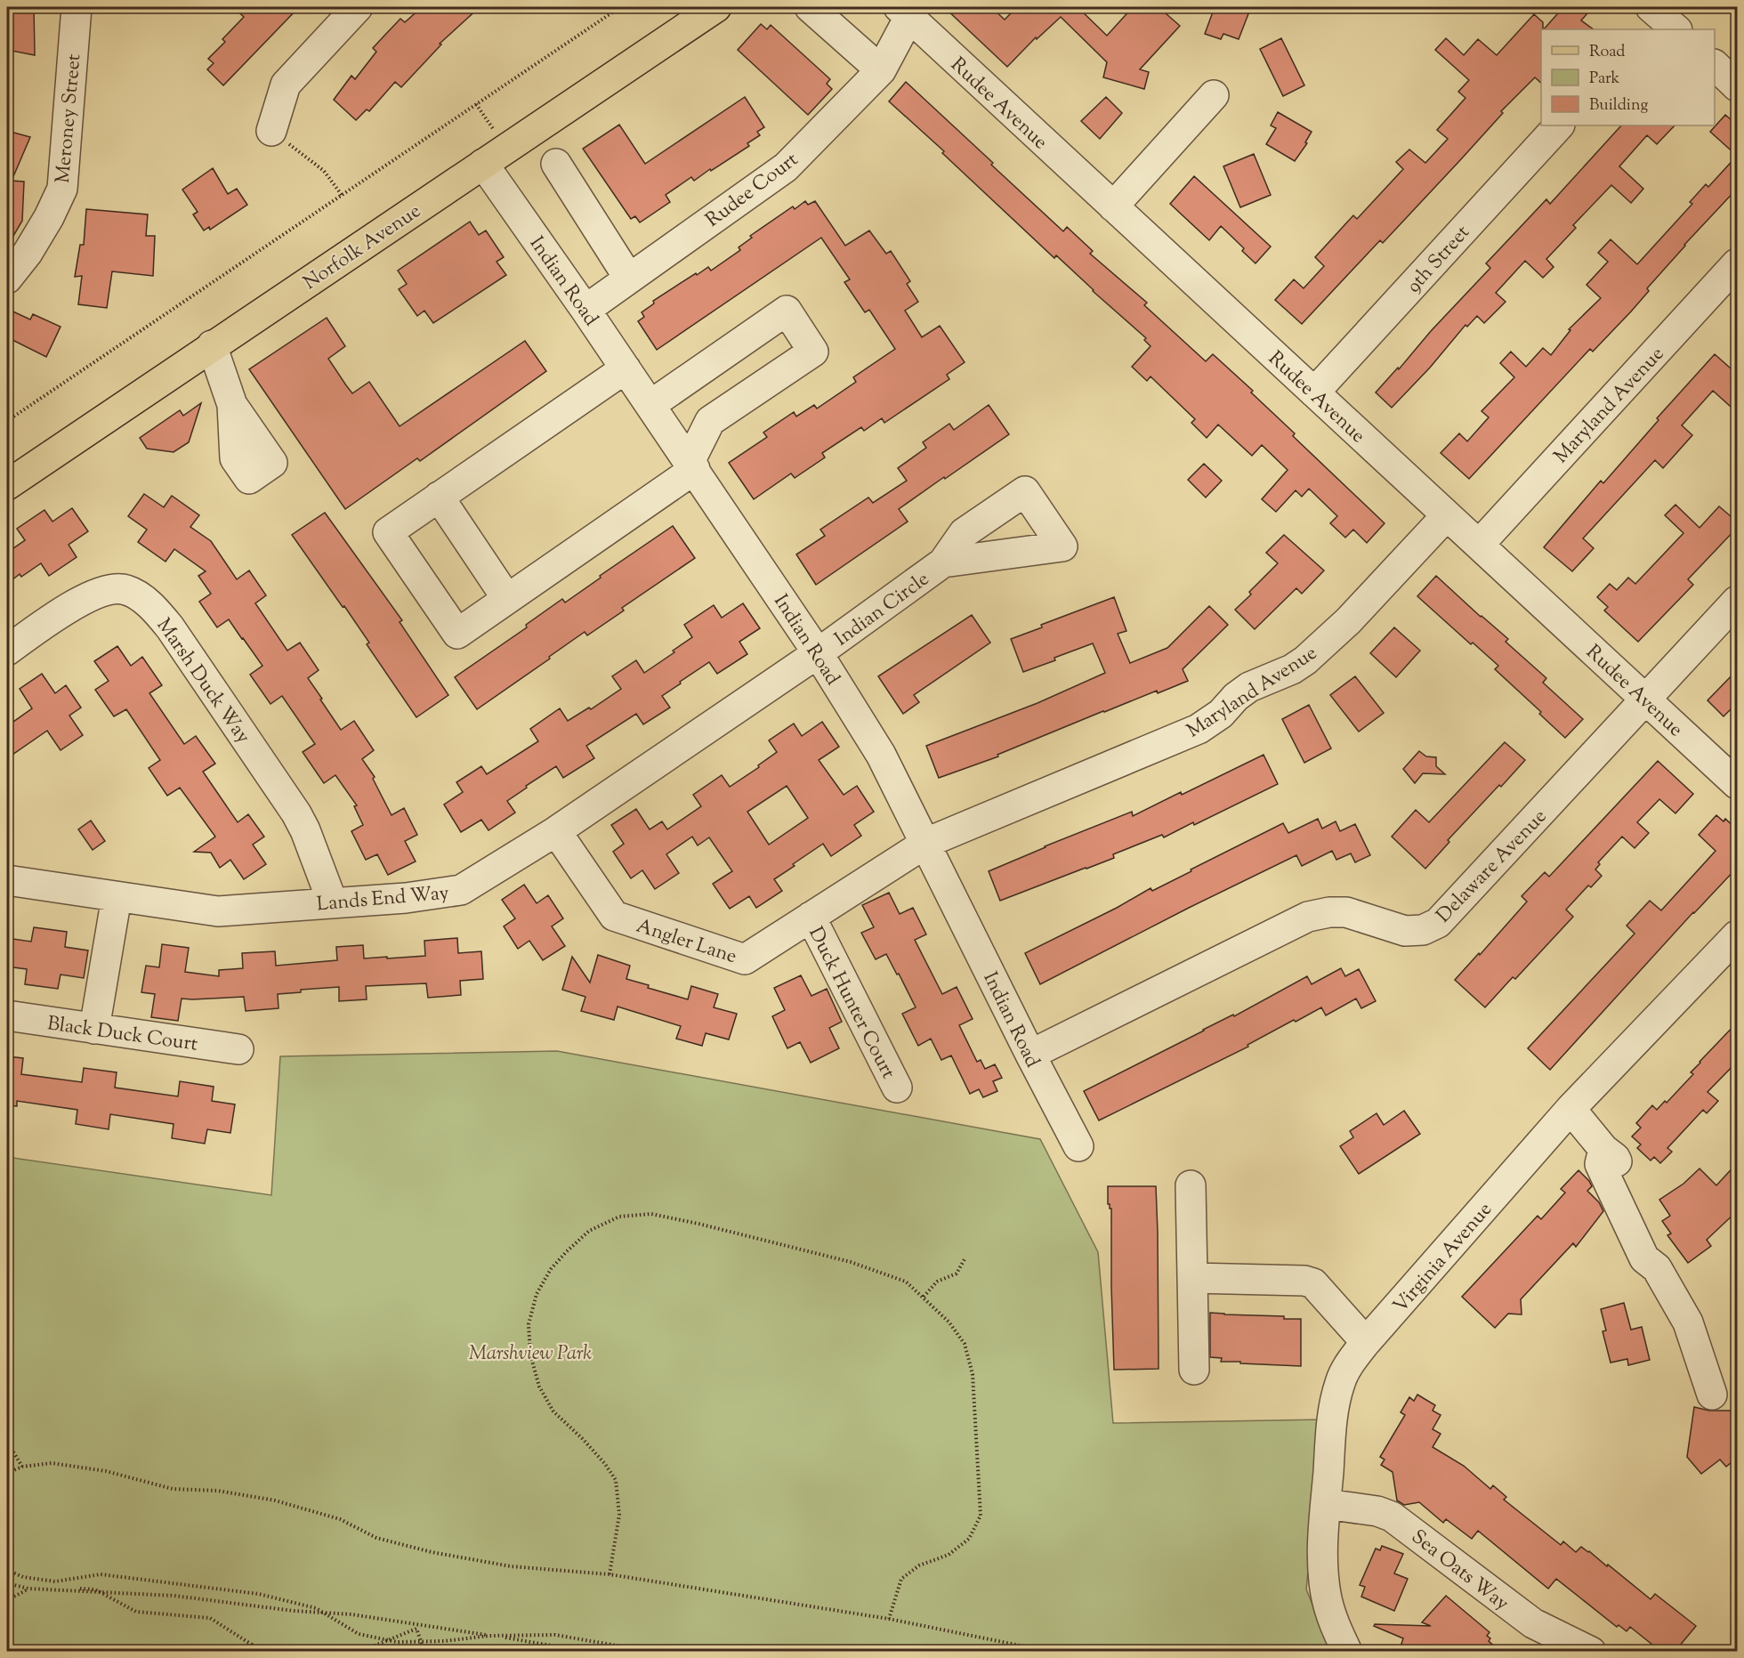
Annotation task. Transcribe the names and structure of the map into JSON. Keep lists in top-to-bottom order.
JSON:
{
  "streets": {
    "main road": ["Norfolk Avenue"],
    "street": [
      "Rudee Avenue",
      "Meroney Street",
      "Rudee Court",
      "9th Street",
      "Indian Road",
      "Maryland Avenue",
      "Indian Circle",
      "Marsh Duck Way",
      "Delaware Avenue",
      "Lands End Way",
      "Angler Lane",
      "Duck Hunter Court",
      "Black Duck Court",
      "Virginia Avenue",
      "Sea Oats Way"
    ]
  },
  "crossings": [
    ["Rudee Avenue", "Rudee Court"],
    ["Rudee Avenue", "9th Street"],
    ["Rudee Avenue", "Maryland Avenue"],
    ["Rudee Avenue", "Delaware Avenue"],
    ["Rudee Court", "Indian Road"],
    ["Norfolk Avenue", "Indian Road"],
    ["Indian Road", "Maryland Avenue"],
    ["Indian Road", "Indian Circle"],
    ["Indian Road", "Delaware Avenue"],
    ["Indian Road", "Lands End Way"],
    ["Indian Road", "Angler Lane"],
    ["Maryland Avenue", "Angler Lane"],
    ["Indian Circle", "Lands End Way"],
    ["Marsh Duck Way", "Lands End Way"],
    ["Lands End Way", "Angler Lane"],
    ["Angler Lane", "Duck Hunter Court"],
    ["Virginia Avenue", "Sea Oats Way"]
  ],
  "parks": ["Marshview Park"],
  "legend": ["Road", "Park", "Building"]
}
